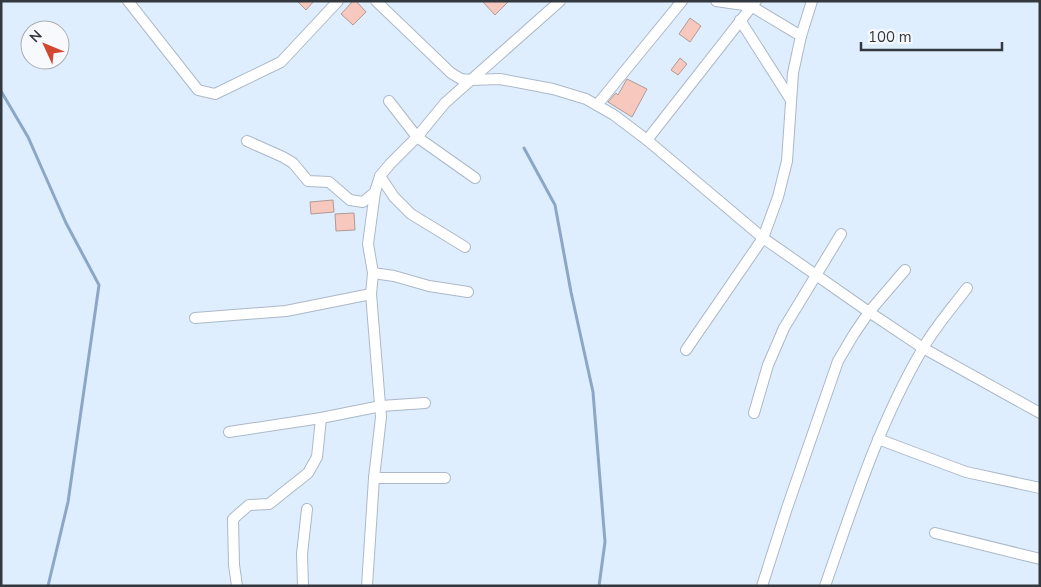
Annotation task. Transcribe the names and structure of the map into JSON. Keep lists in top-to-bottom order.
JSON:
{
  "scale_bar": "100 m",
  "north": "top left"
}
